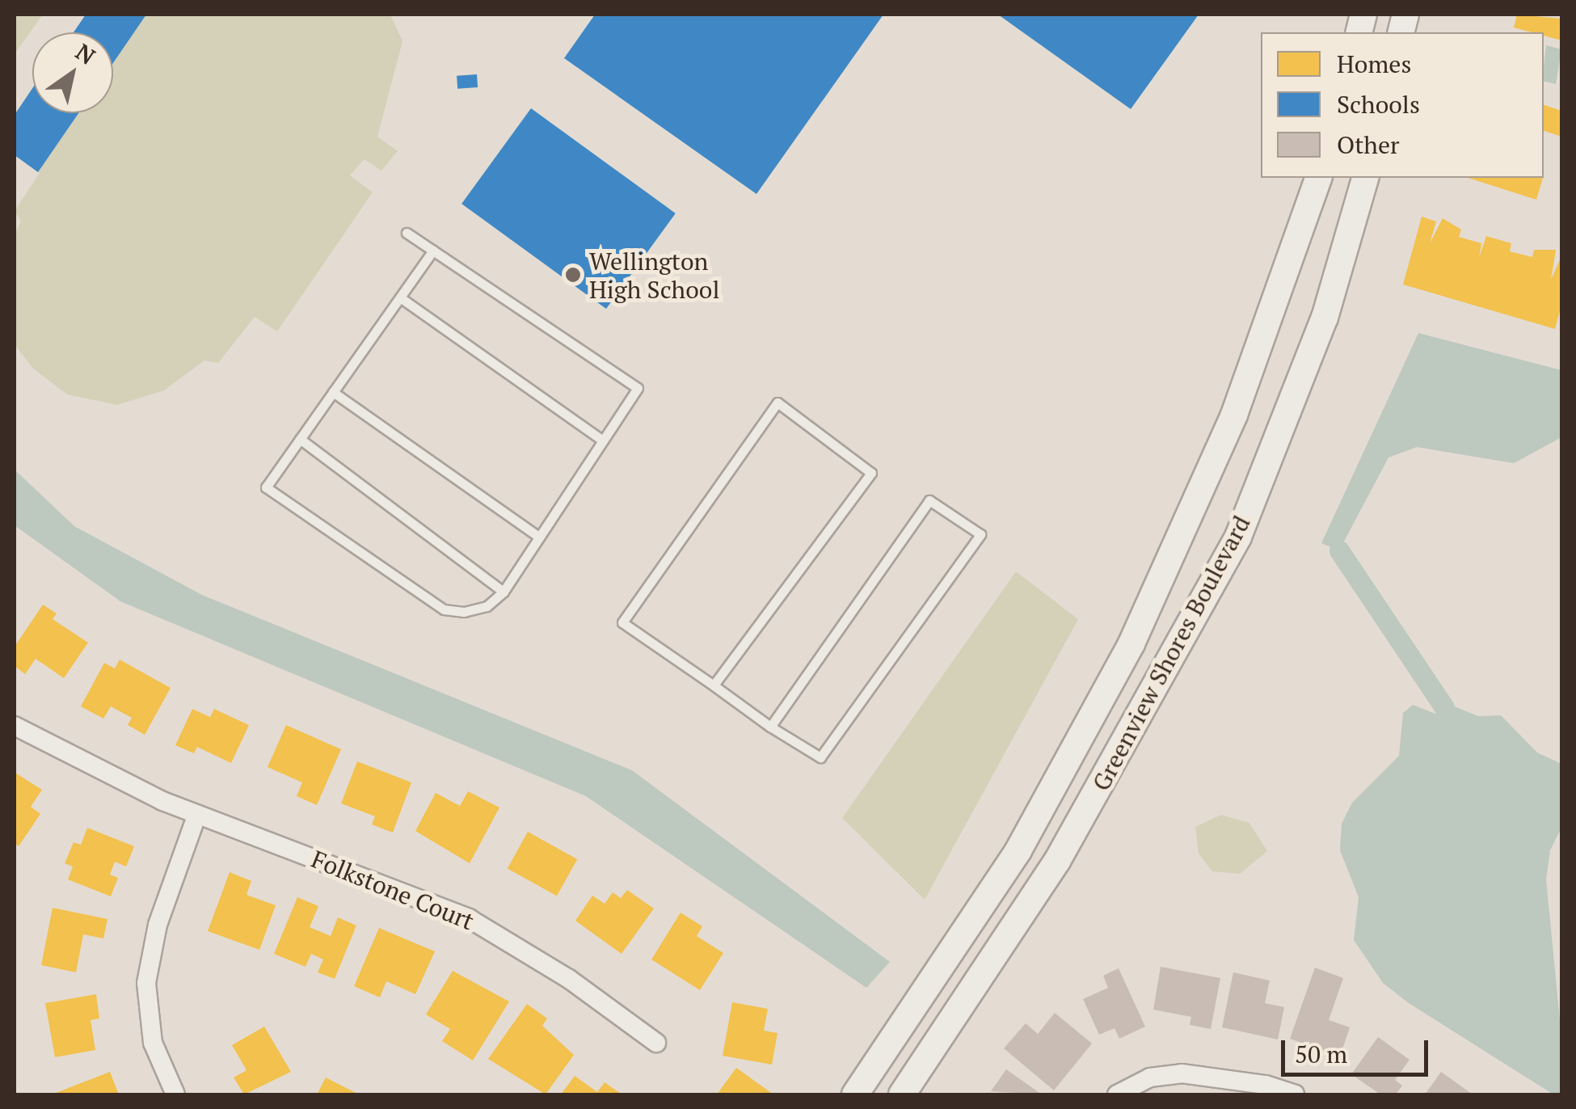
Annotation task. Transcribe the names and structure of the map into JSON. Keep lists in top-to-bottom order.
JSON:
{
  "streets": {
    "street": ["Greenview Shores Boulevard", "Folkstone Court"]
  },
  "places": ["Wellington High School"],
  "legend": ["Homes", "Schools", "Other"],
  "scale_bar": "50 m",
  "north": "top right"
}
